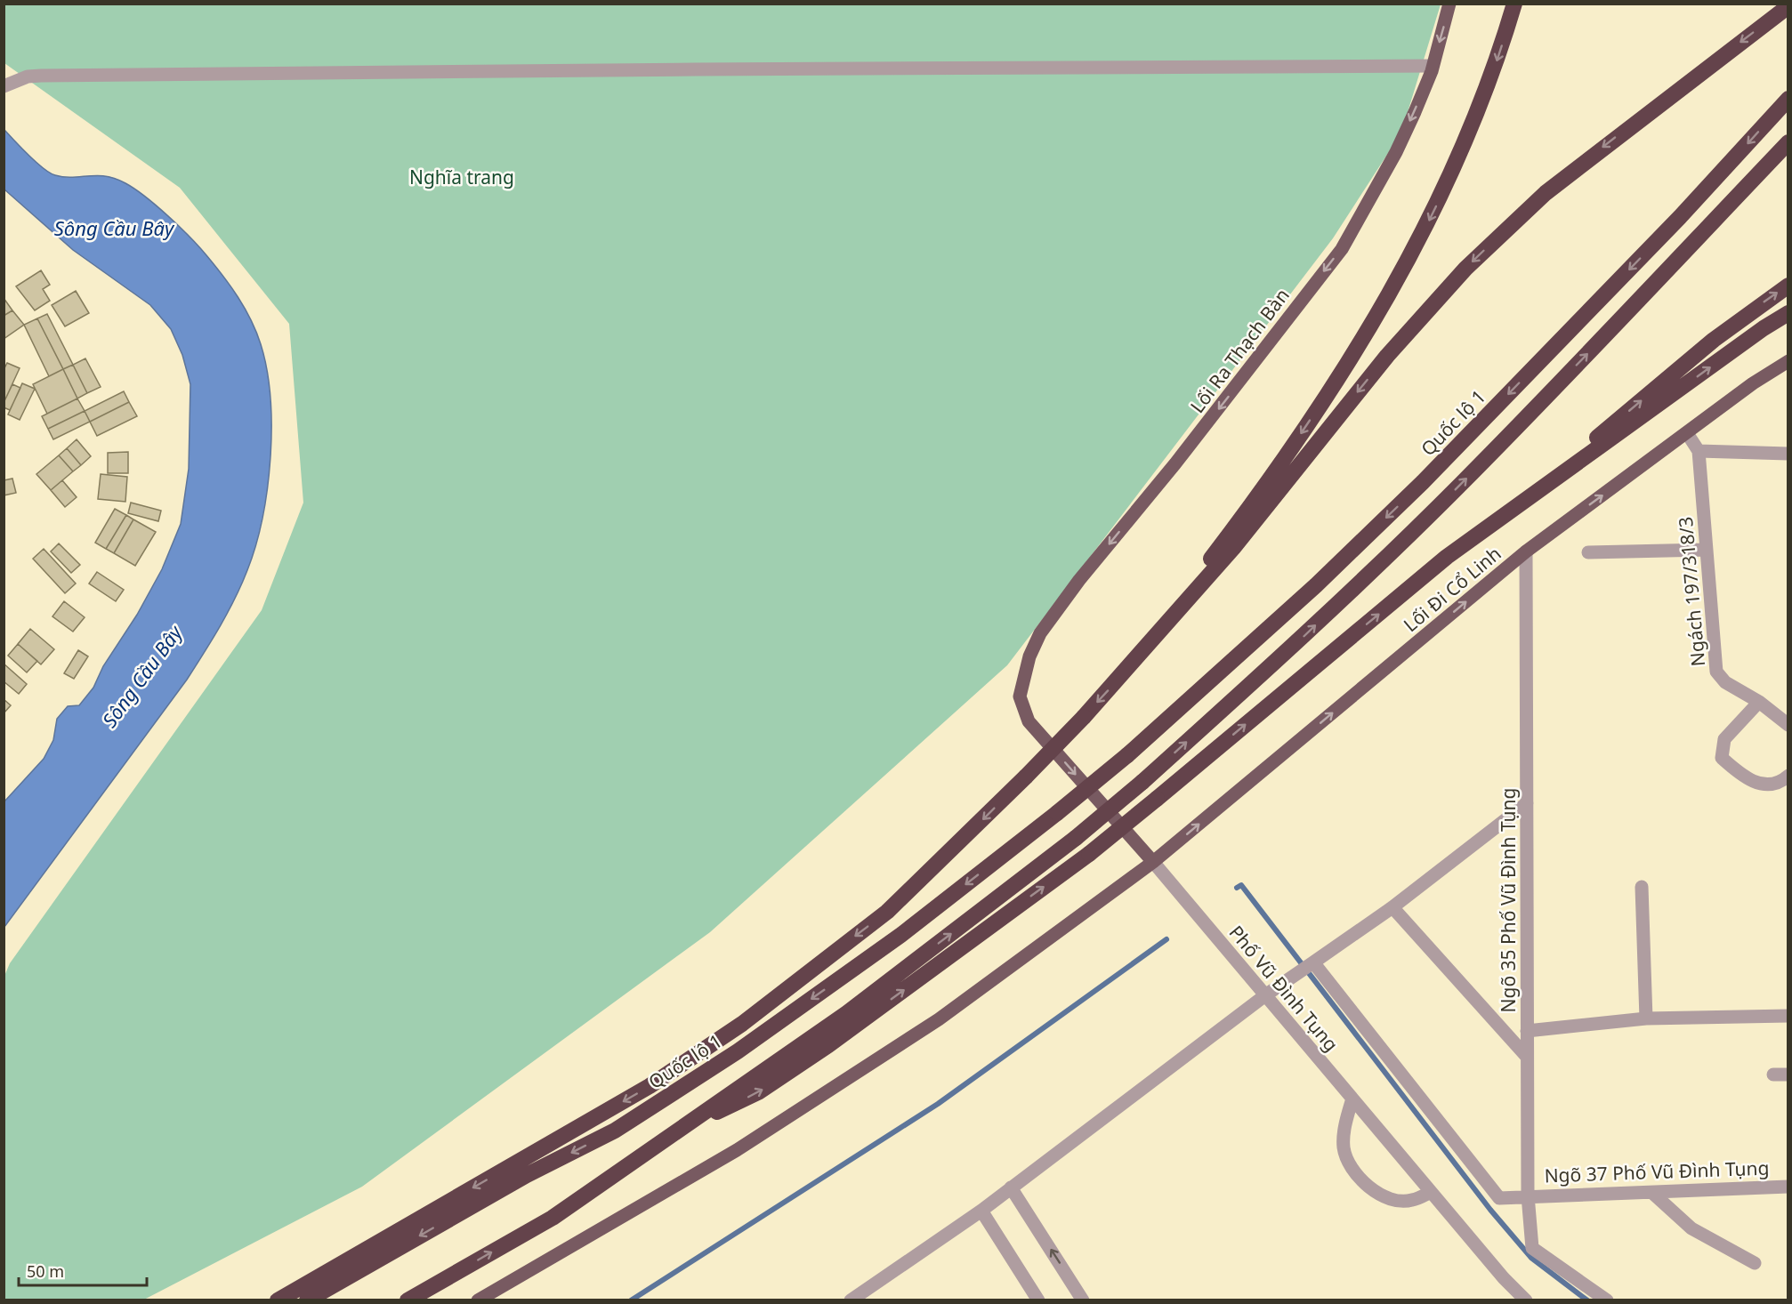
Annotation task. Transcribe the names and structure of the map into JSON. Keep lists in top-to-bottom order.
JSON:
{
  "streets": {
    "highway": ["Quốc lộ 1"],
    "main road": ["Lối Ra Thạch Bàn", "Lối Đi Cổ Linh", "Phố Vũ Đình Tụng"],
    "street": ["Ngách 197/318/3", "Ngõ 35 Phố Vũ Đình Tụng", "Ngõ 37 Phố Vũ Đình Tụng"]
  },
  "crossings": [
    ["Lối Ra Thạch Bàn", "Phố Vũ Đình Tụng"],
    ["Lối Đi Cổ Linh", "Ngách 197/318/3"],
    ["Lối Đi Cổ Linh", "Ngõ 35 Phố Vũ Đình Tụng"],
    ["Lối Đi Cổ Linh", "Phố Vũ Đình Tụng"],
    ["Ngõ 35 Phố Vũ Đình Tụng", "Ngõ 37 Phố Vũ Đình Tụng"]
  ],
  "one_way": ["Lối Ra Thạch Bàn", "Lối Đi Cổ Linh"],
  "water": ["Sông Cầu Bây"],
  "parks": ["Nghĩa trang"],
  "scale_bar": "50 m"
}
